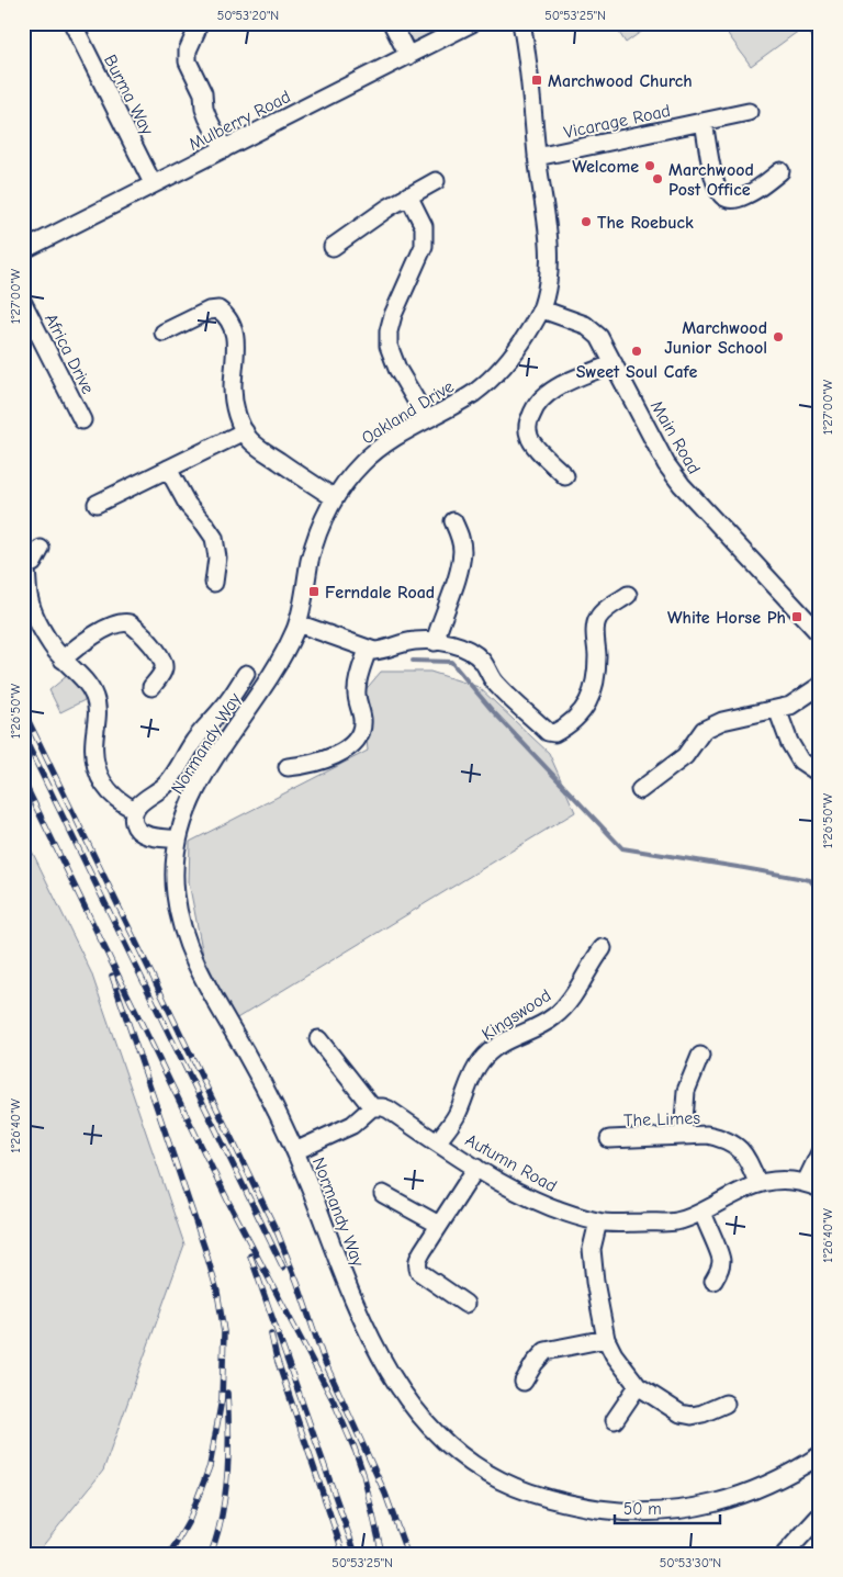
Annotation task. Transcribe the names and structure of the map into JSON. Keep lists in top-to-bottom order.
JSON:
{
  "streets": {
    "street": [
      "Burma Way",
      "Mulberry Road",
      "Vicarage Road",
      "Africa Drive",
      "Oakland Drive",
      "Main Road",
      "Normandy Way",
      "Kingswood",
      "The Limes",
      "Autumn Road"
    ]
  },
  "crossings": [
    ["Burma Way", "Mulberry Road"],
    ["Oakland Drive", "Main Road"],
    ["Oakland Drive", "Normandy Way"],
    ["Kingswood", "Autumn Road"],
    ["The Limes", "Autumn Road"]
  ],
  "places": {
    "transit": ["Marchwood Church", "Ferndale Road", "White Horse Ph"],
    "other": [
      "Welcome",
      "Marchwood Post Office",
      "The Roebuck",
      "Marchwood Junior School",
      "Sweet Soul Cafe"
    ]
  },
  "scale_bar": "50 m",
  "coordinates": [
    "50°53'20\"N",
    "50°53'25\"N",
    "1°27'00\"W",
    "1°26'50\"W",
    "1°26'40\"W",
    "50°53'30\"N"
  ]
}
